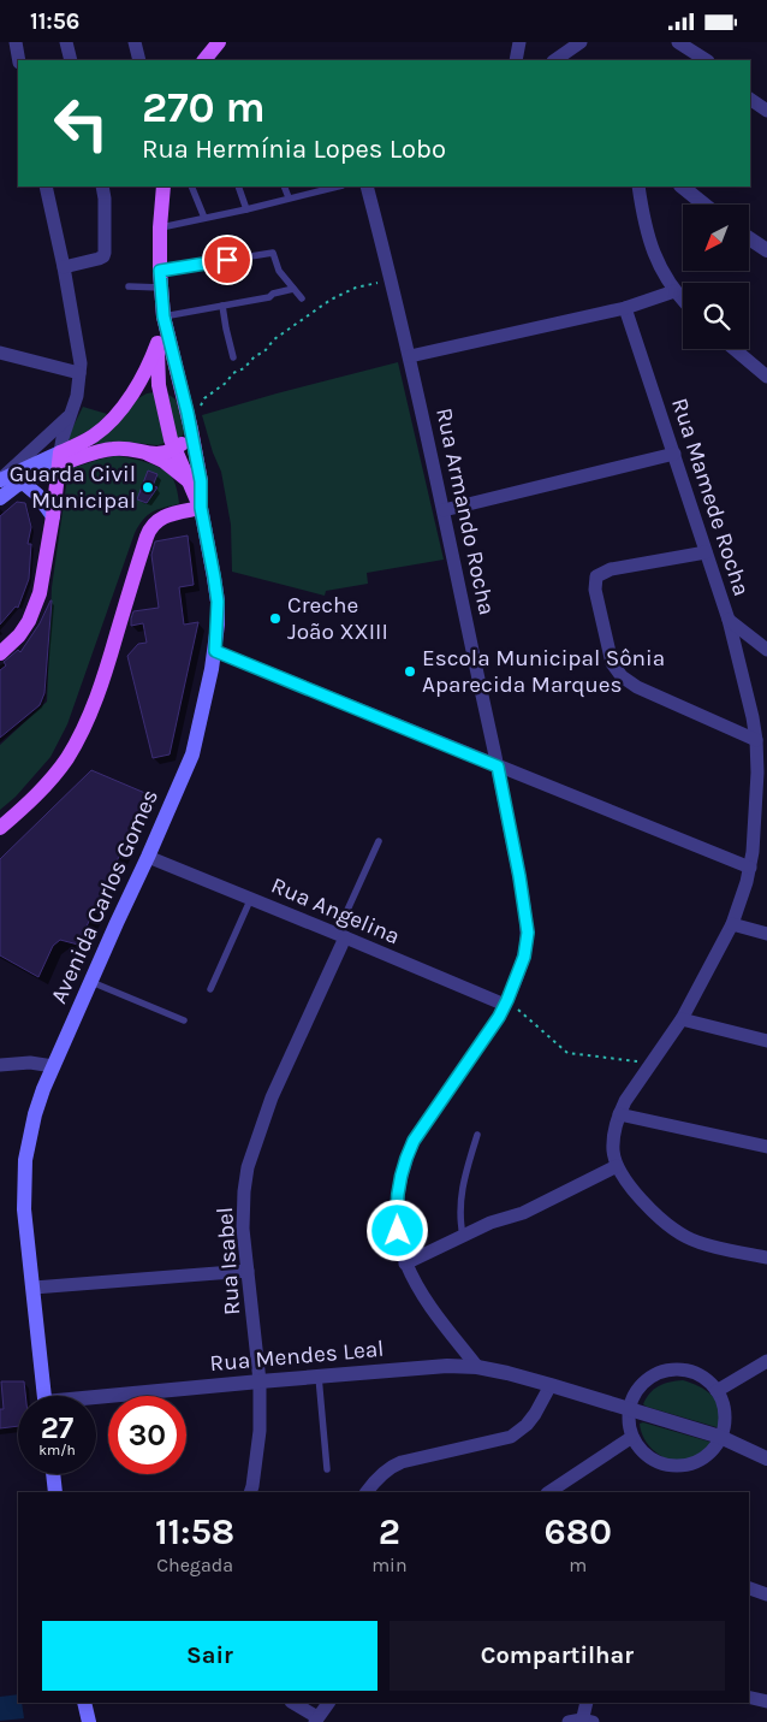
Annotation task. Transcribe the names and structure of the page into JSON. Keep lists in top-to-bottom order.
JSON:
{
  "streets": {
    "main road": ["Avenida Carlos Gomes"],
    "street": [
      "Rua Mamede Rocha",
      "Rua Armando Rocha",
      "Rua Angelina",
      "Rua Isabel",
      "Rua Mendes Leal"
    ]
  },
  "crossings": [
    ["Rua Armando Rocha", "Rua Angelina"],
    ["Rua Armando Rocha", "Rua Mendes Leal"],
    ["Avenida Carlos Gomes", "Rua Angelina"],
    ["Rua Angelina", "Rua Isabel"],
    ["Rua Isabel", "Rua Mendes Leal"]
  ],
  "places": ["Guarda Civil Municipal", "Creche João XXIII", "Escola Municipal Sônia Aparecida Marques"],
  "north": "bottom left",
  "page": {
    "status": "11:56",
    "turn": ["270 m", "Rua Hermínia Lopes Lobo"],
    "speed": "27 km/h",
    "limit": "30",
    "eta": [
      "11:58",
      "Chegada",
      "2",
      "min",
      "680",
      "m"
    ],
    "buttons": ["Sair", "Compartilhar"]
  }
}
